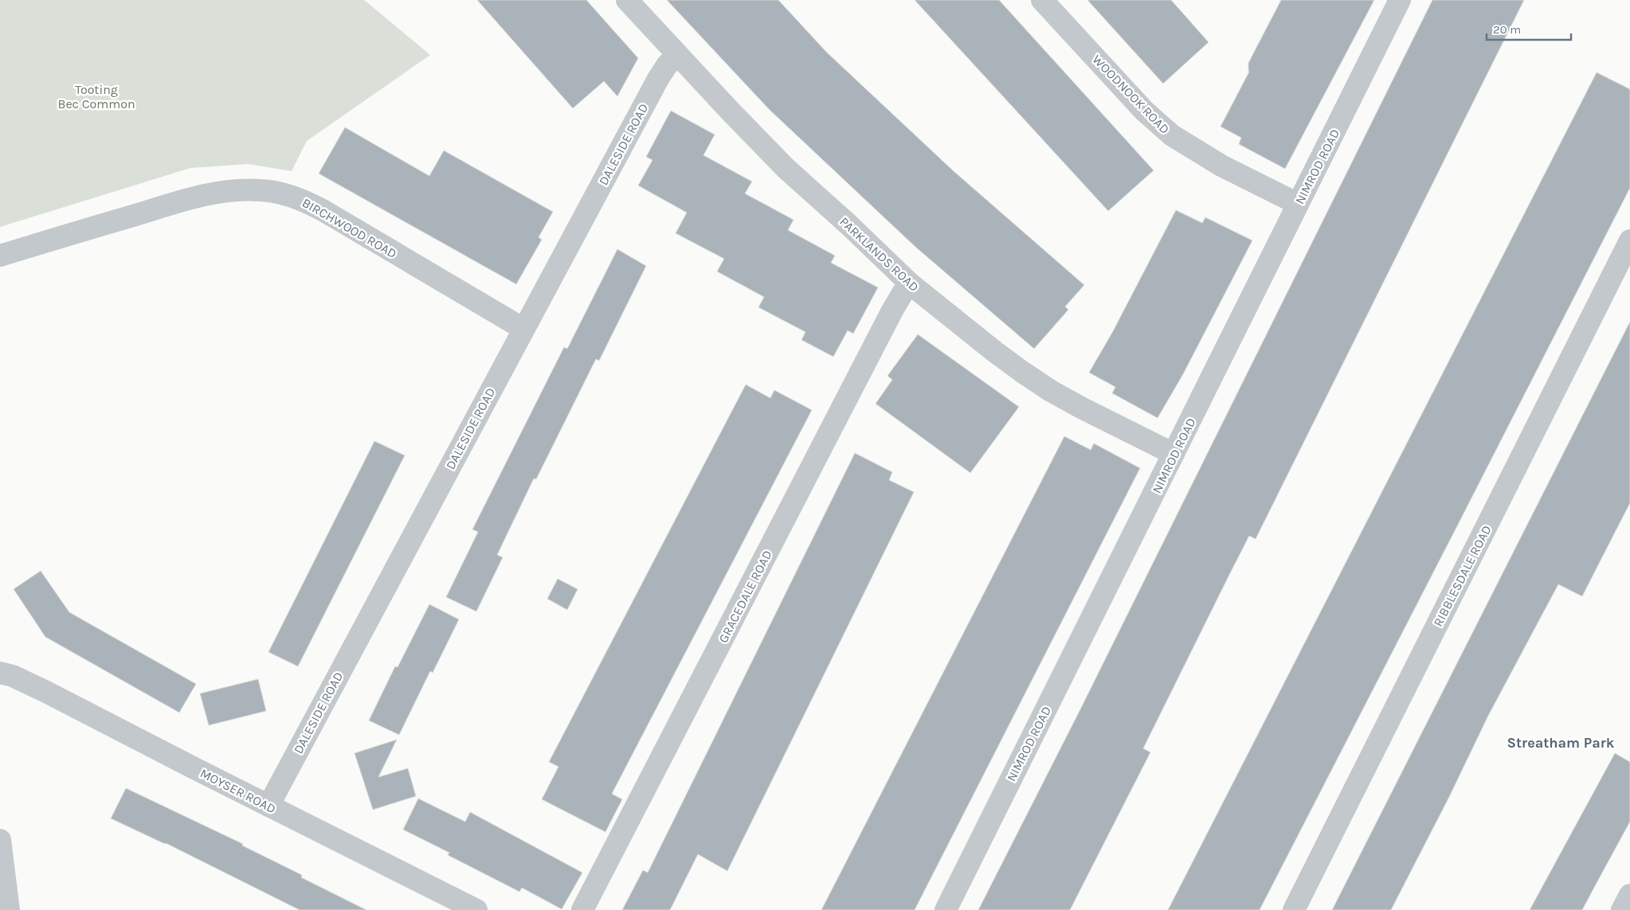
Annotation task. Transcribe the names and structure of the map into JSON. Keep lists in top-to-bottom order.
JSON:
{
  "streets": {
    "street": [
      "WOODNOOK ROAD",
      "DALESIDE ROAD",
      "NIMROD ROAD",
      "BIRCHWOOD ROAD",
      "PARKLANDS ROAD",
      "RIBBLESDALE ROAD",
      "GRACEDALE ROAD",
      "MOYSER ROAD"
    ]
  },
  "crossings": [
    ["WOODNOOK ROAD", "NIMROD ROAD"],
    ["DALESIDE ROAD", "BIRCHWOOD ROAD"],
    ["DALESIDE ROAD", "PARKLANDS ROAD"],
    ["DALESIDE ROAD", "MOYSER ROAD"],
    ["NIMROD ROAD", "PARKLANDS ROAD"],
    ["PARKLANDS ROAD", "GRACEDALE ROAD"]
  ],
  "districts": ["Streatham Park"],
  "parks": ["Tooting Bec Common"],
  "scale_bar": "20 m"
}
